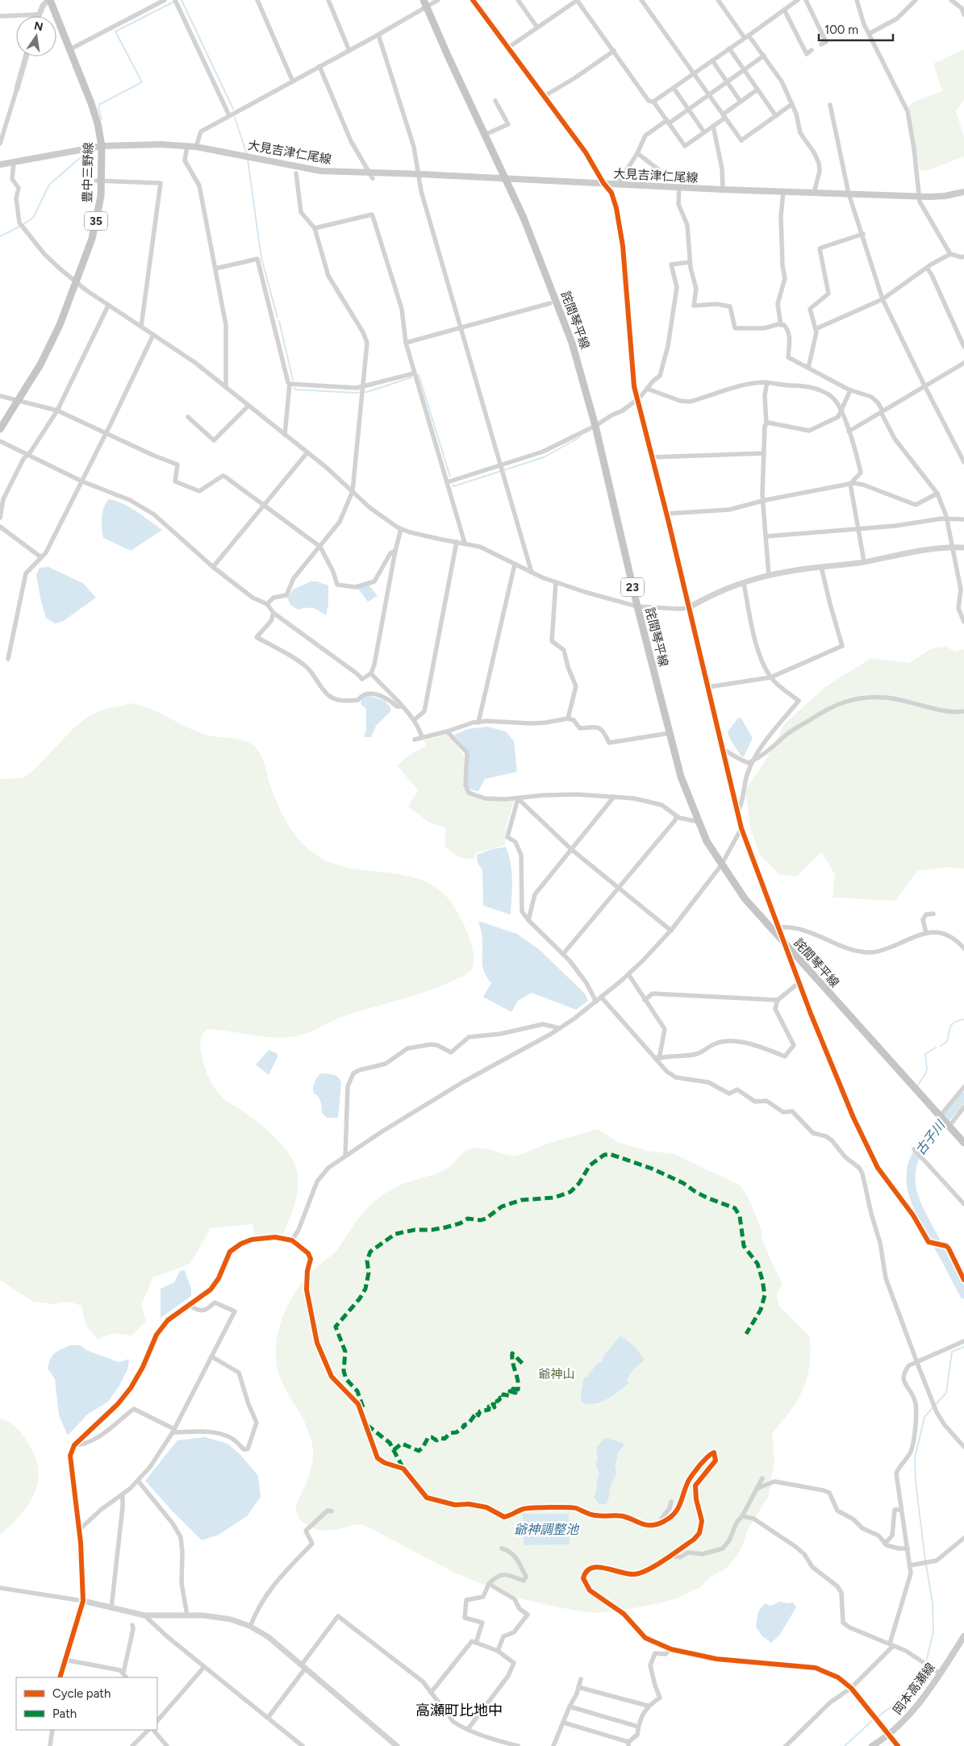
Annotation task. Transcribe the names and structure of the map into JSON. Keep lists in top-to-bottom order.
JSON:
{
  "streets": {
    "main road": [
      "大見吉津仁尾線",
      "豊中三野線",
      "35",
      "詫間琴平線",
      "23",
      "岡本高瀬線"
    ]
  },
  "crossings": [
    ["大見吉津仁尾線", "豊中三野線"],
    ["大見吉津仁尾線", "詫間琴平線"]
  ],
  "districts": ["高瀬町比地中"],
  "water": ["古子川", "爺神調整池"],
  "parks": ["爺神山"],
  "legend": ["Cycle path", "Path"],
  "scale_bar": "100 m",
  "north": "top"
}
